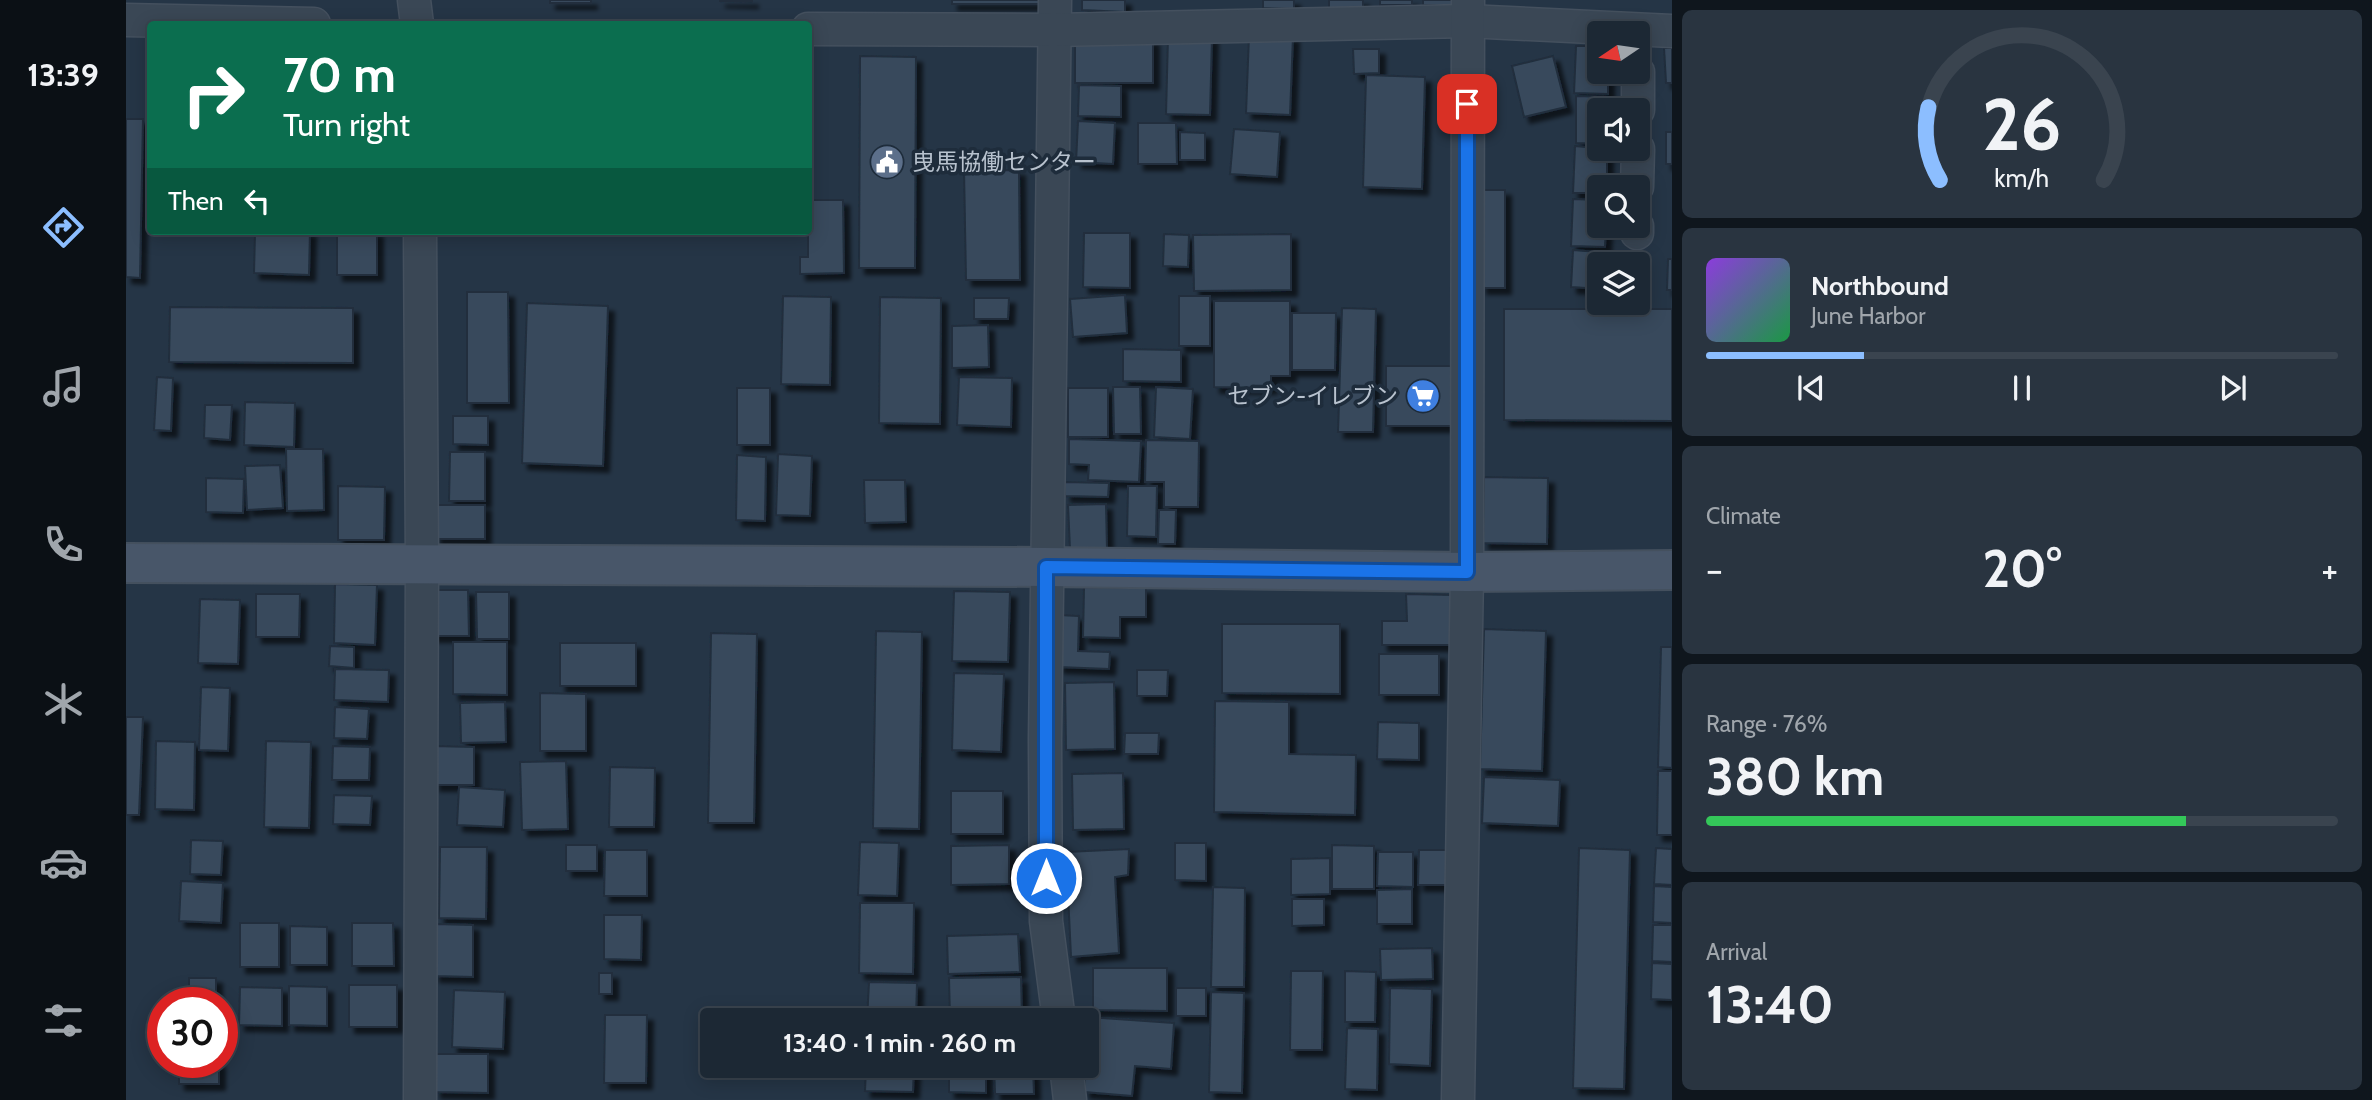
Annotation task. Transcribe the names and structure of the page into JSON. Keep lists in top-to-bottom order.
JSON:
{
  "places": {
    "public building": ["曳馬協働センター"],
    "supermarket": ["セブン-イレブン"]
  },
  "north": "left",
  "page": {
    "tabs": "13:39",
    "turn": ["70 m", "Turn right"],
    "then": "Then",
    "song": ["Northbound", "June Harbor"],
    "tile": [
      "Climate",
      ["Range · 76%", "380 km"],
      ["Arrival", "13:40"]
    ],
    "heat": ["−", "20°", "+"],
    "limit": "30",
    "trip": "13:40 · 1 min · 260 m",
    "gauge": ["26", "km/h"]
  }
}
